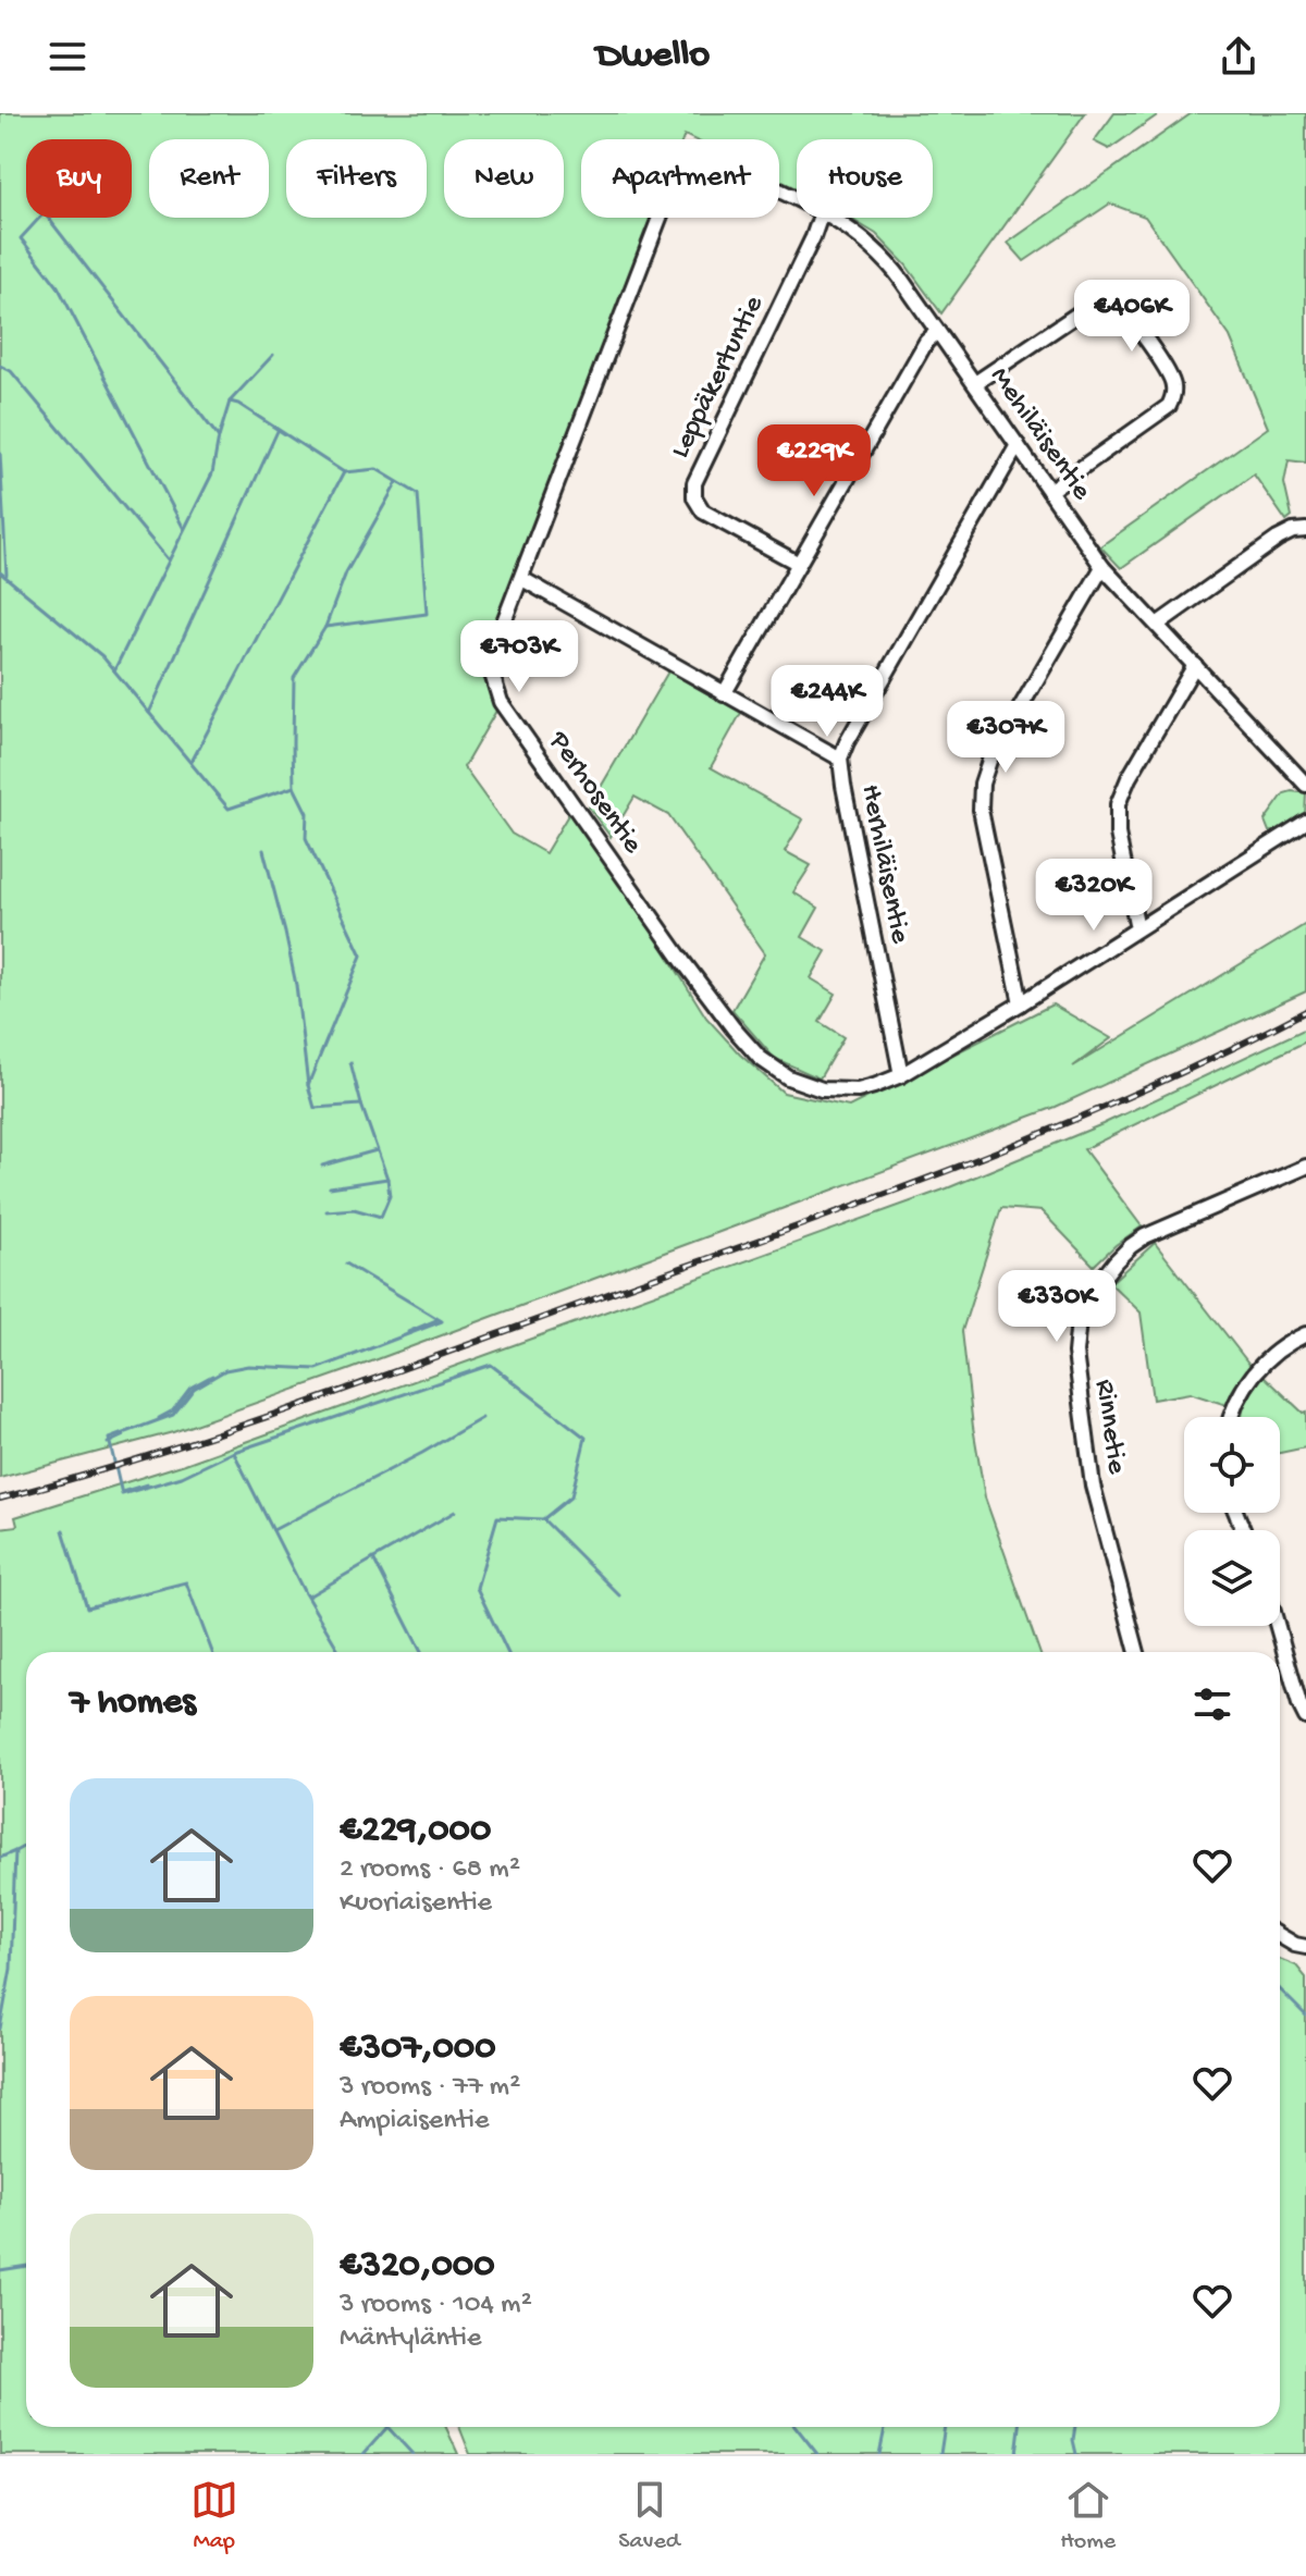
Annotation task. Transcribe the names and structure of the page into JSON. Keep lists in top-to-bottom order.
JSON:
{
  "streets": {
    "street": [
      "Leppäkertuntie",
      "Mehiläisentie",
      "Perhosentie",
      "Herhiläisentie",
      "Rinnetie"
    ]
  },
  "crossings": [
    ["Mehiläisentie", "Herhiläisentie"],
    ["Perhosentie", "Herhiläisentie"]
  ],
  "page": {
    "header": "Dwello",
    "chip": [
      "Buy",
      "Rent",
      "Filters",
      "New",
      "Apartment",
      "House"
    ],
    "price": [
      "€406K",
      "€229K",
      "€703K",
      "€244K",
      "€307K",
      "€320K",
      "€330K"
    ],
    "heading": "7 homes",
    "list": [
      {
        "name": "€229,000",
        "note": "2 rooms · 68 m² · Kuoriaisentie"
      },
      {
        "name": "€307,000",
        "note": "3 rooms · 77 m² · Ampiaisentie"
      },
      {
        "name": "€320,000",
        "note": "3 rooms · 104 m² · Mäntyläntie"
      }
    ],
    "tabs": ["Map", "Saved", "Home"]
  }
}
